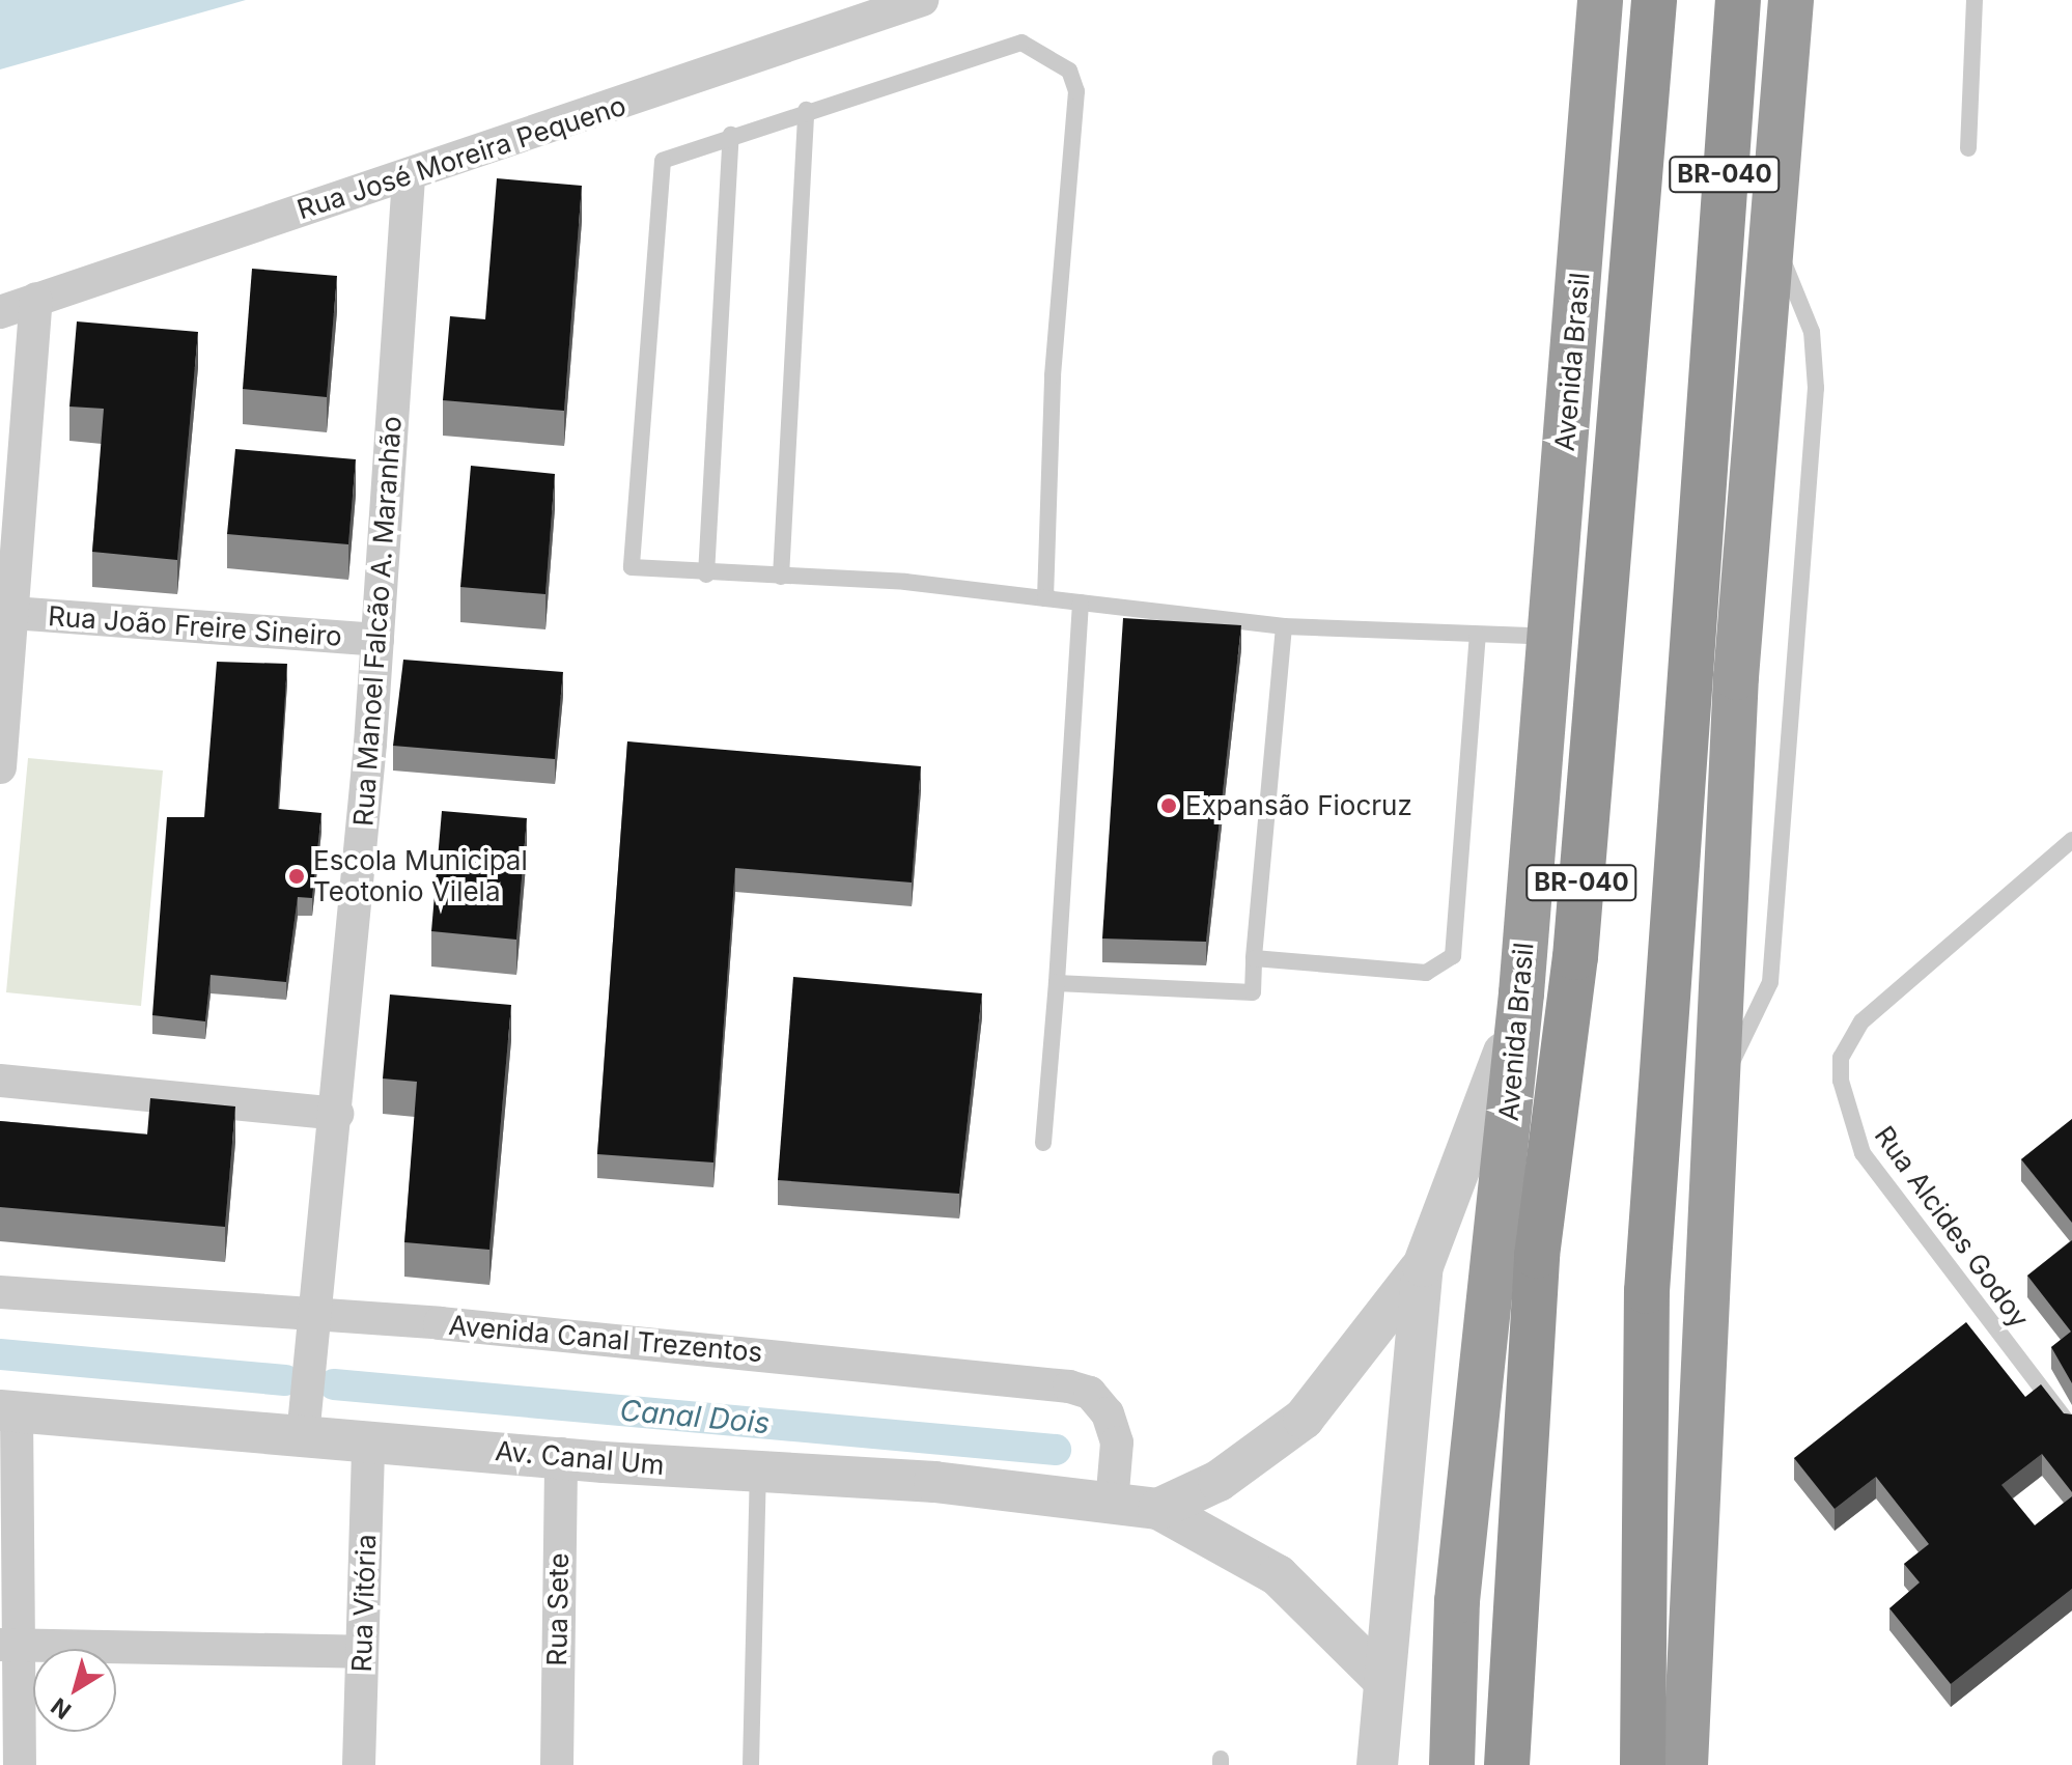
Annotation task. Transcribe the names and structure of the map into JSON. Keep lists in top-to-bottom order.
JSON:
{
  "streets": {
    "highway": ["BR-040", "Avenida Brasil"],
    "street": [
      "Rua José Moreira Pequeno",
      "Rua Manoel Falcão A. Maranhão",
      "Rua João Freire Sineiro",
      "Avenida Canal Trezentos",
      "Av. Canal Um",
      "Rua Vitória",
      "Rua Sete"
    ],
    "lane": ["Rua Alcides Godoy"]
  },
  "crossings": [
    ["Rua José Moreira Pequeno", "Rua Manoel Falcão A. Maranhão"],
    ["Rua Manoel Falcão A. Maranhão", "Rua João Freire Sineiro"],
    ["Rua Manoel Falcão A. Maranhão", "Avenida Canal Trezentos"],
    ["Rua Manoel Falcão A. Maranhão", "Av. Canal Um"],
    ["Avenida Canal Trezentos", "Av. Canal Um"],
    ["Av. Canal Um", "Rua Vitória"],
    ["Av. Canal Um", "Rua Sete"]
  ],
  "water": ["Canal Dois"],
  "places": ["Expansão Fiocruz", "Escola Municipal Teotonio Vilela"],
  "north": "bottom left"
}
